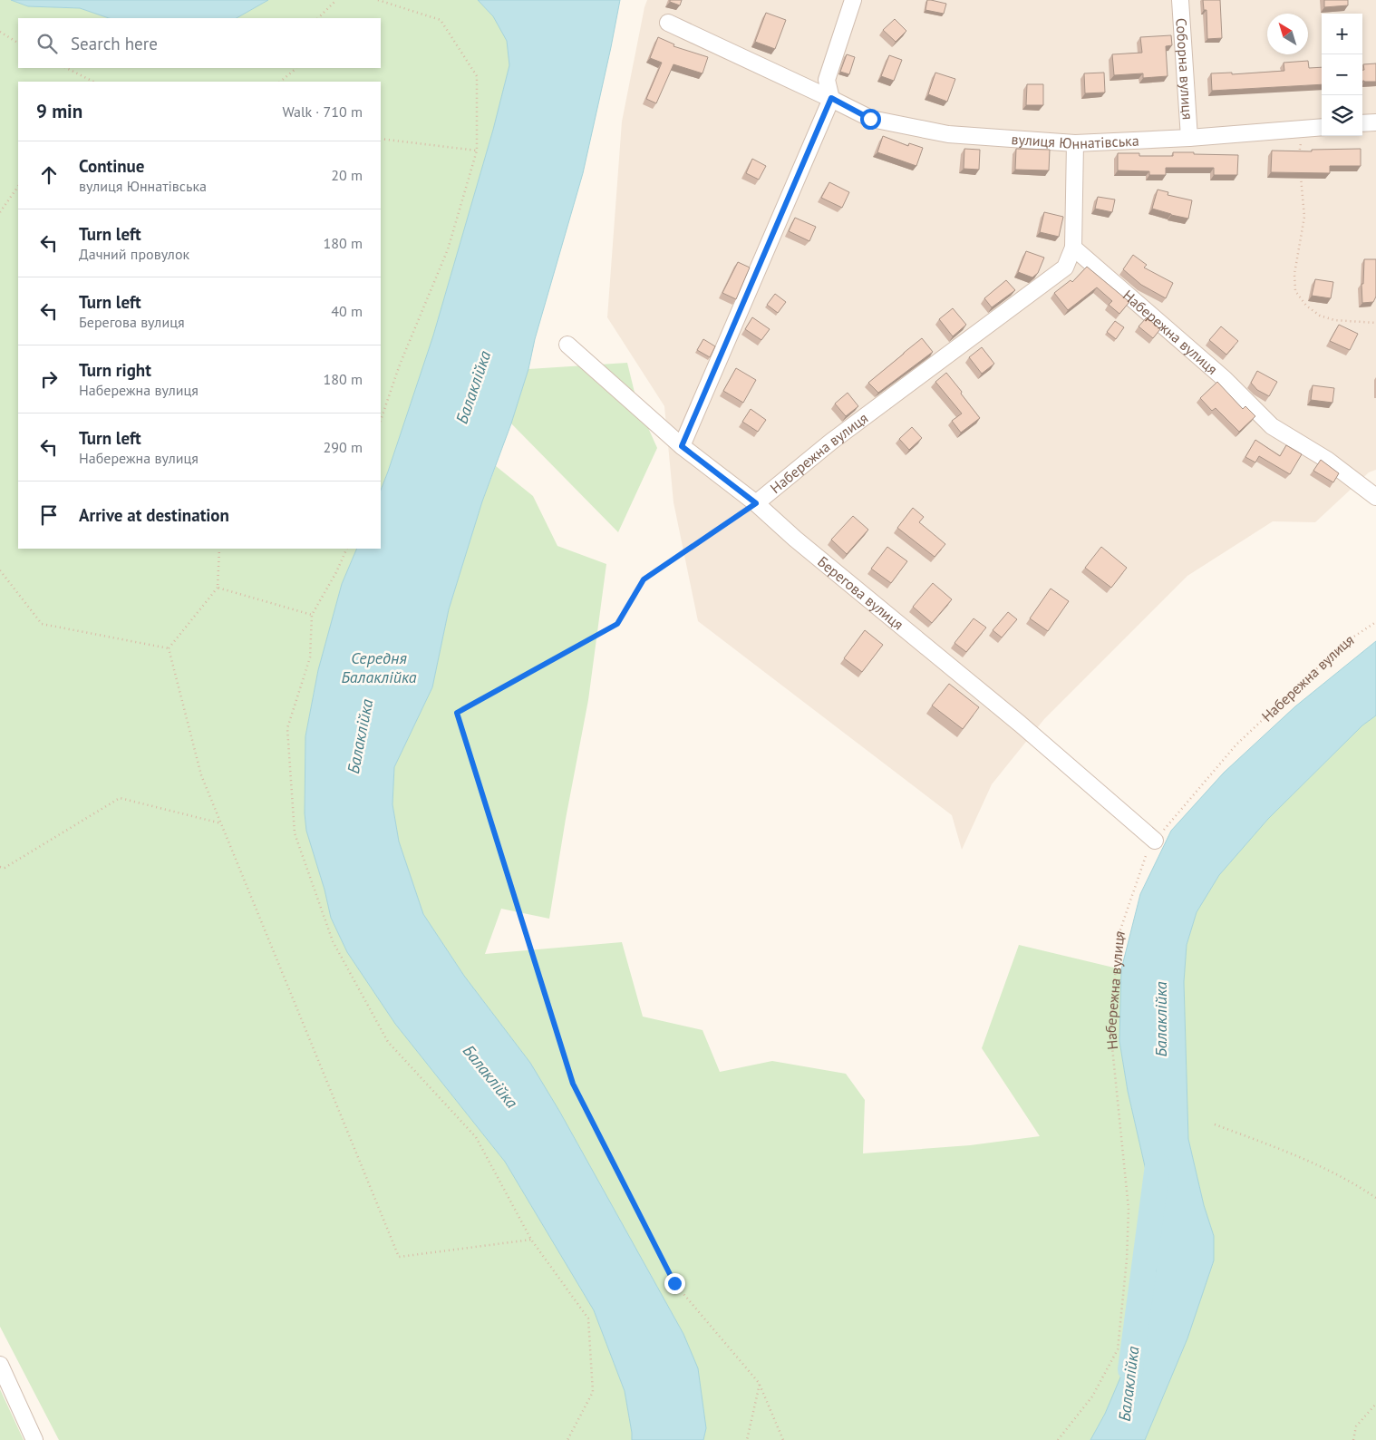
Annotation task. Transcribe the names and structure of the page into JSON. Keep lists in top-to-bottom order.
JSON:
{
  "streets": {
    "street": [
      "Соборна вулиця",
      "вулиця Юннатівська",
      "Набережна вулиця",
      "Берегова вулиця"
    ]
  },
  "crossings": [
    ["Соборна вулиця", "вулиця Юннатівська"],
    ["вулиця Юннатівська", "Набережна вулиця"],
    ["Набережна вулиця", "Берегова вулиця"]
  ],
  "water": ["Балаклійка", "Середня Балаклійка"],
  "north": "top left",
  "page": {
    "map_buttons": ["+", "−"],
    "search": "Search here",
    "heading": ["9 min", "Walk · 710 m"],
    "list": [
      ["Continue", "вулиця Юннатівська", "20 m"],
      ["Turn left", "Дачний провулок", "180 m"],
      ["Turn left", "Берегова вулиця", "40 m"],
      ["Turn right", "Набережна вулиця", "180 m"],
      ["Turn left", "Набережна вулиця", "290 m"],
      "Arrive at destination"
    ]
  }
}
